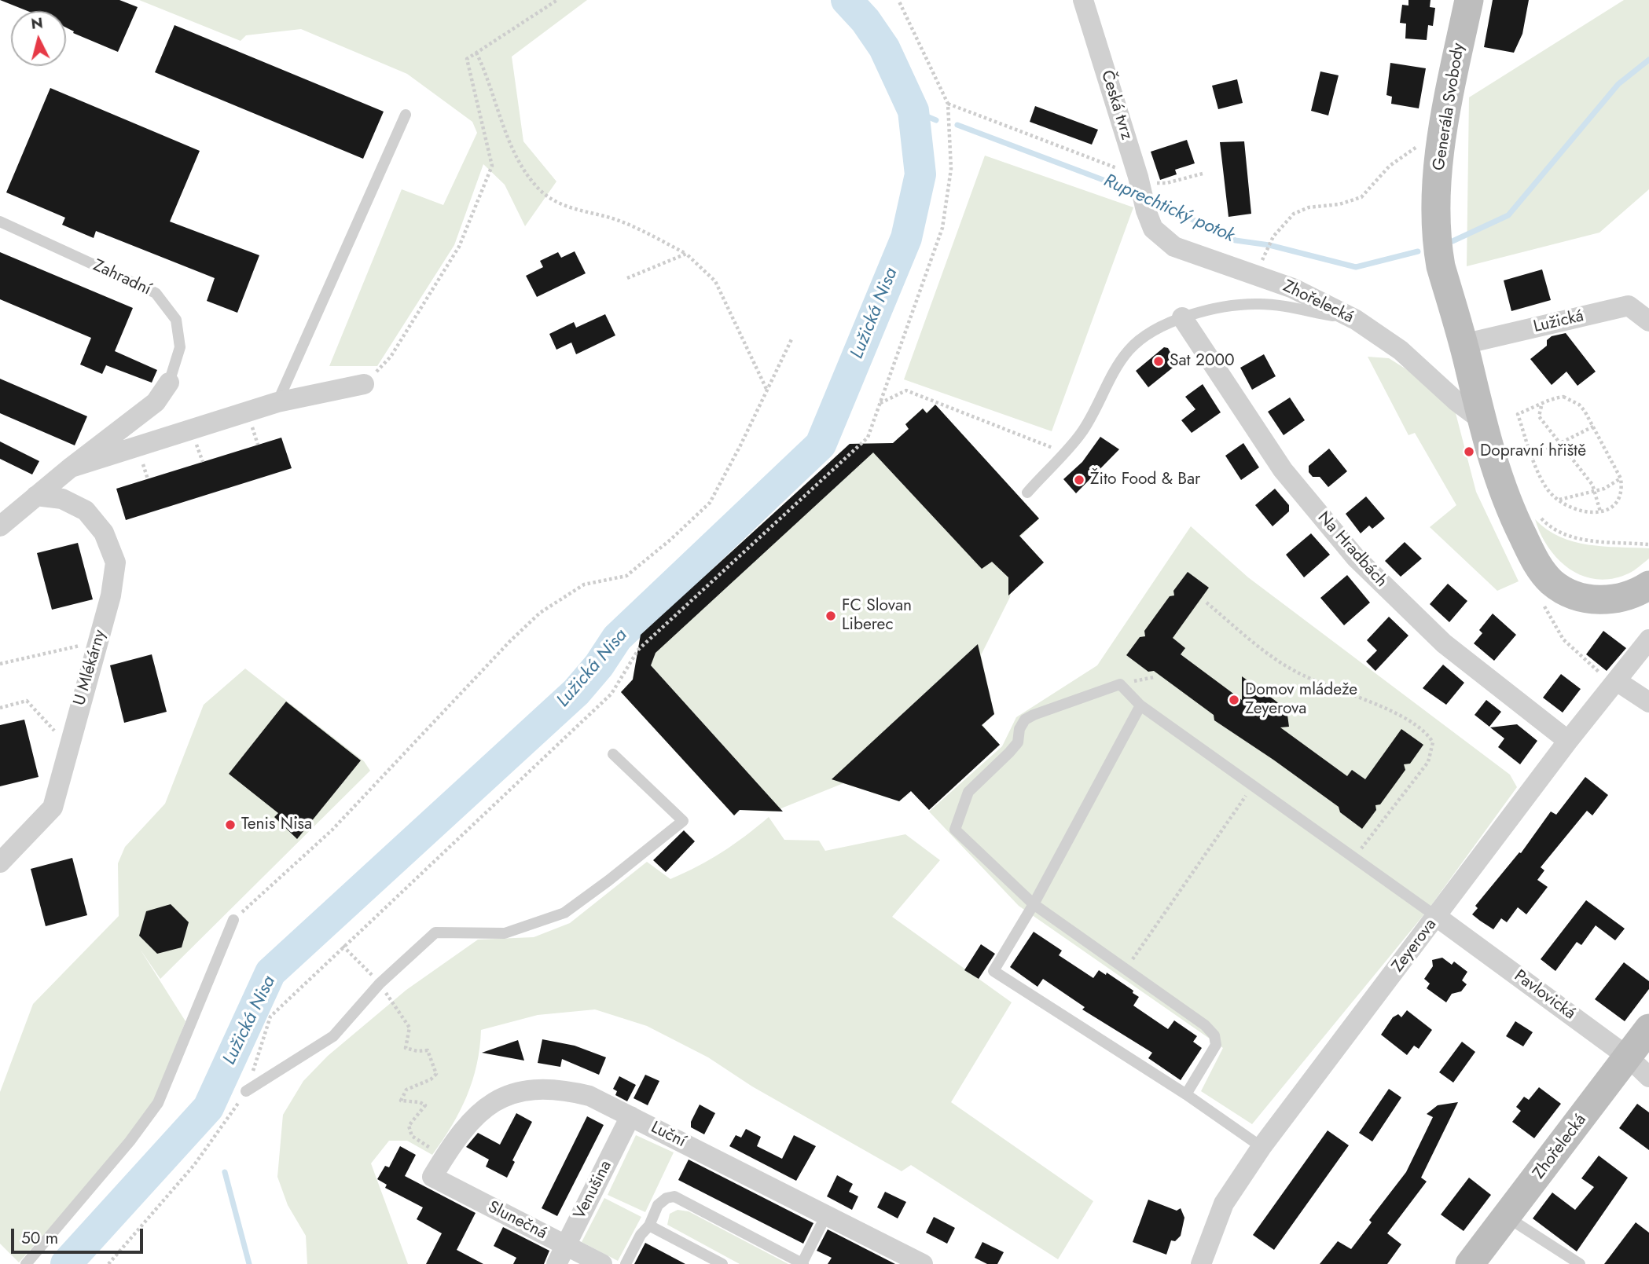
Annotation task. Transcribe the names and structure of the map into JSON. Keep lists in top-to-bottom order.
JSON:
{
  "streets": {
    "main road": ["Generála Svobody", "Zhořelecká"],
    "street": [
      "Česká tvrz",
      "Zahradní",
      "Lužická",
      "Na Hradbách",
      "U Mlékárny",
      "Zeyerova",
      "Pavlovická",
      "Luční",
      "Venušina",
      "Slunečná"
    ]
  },
  "crossings": [
    ["Česká tvrz", "Zhořelecká"],
    ["Generála Svobody", "Lužická"],
    ["Zahradní", "U Mlékárny"],
    ["Zhořelecká", "Pavlovická"],
    ["Na Hradbách", "Zeyerova"],
    ["Zeyerova", "Pavlovická"],
    ["Luční", "Venušina"],
    ["Luční", "Slunečná"],
    ["Venušina", "Slunečná"]
  ],
  "water": ["Ruprechtický potok", "Lužická Nisa"],
  "places": [
    "Sat 2000",
    "Dopravní hřiště",
    "Žito Food & Bar",
    "FC Slovan Liberec",
    "Domov mládeže Zeyerova",
    "Tenis Nisa"
  ],
  "scale_bar": "50 m",
  "north": "top"
}
